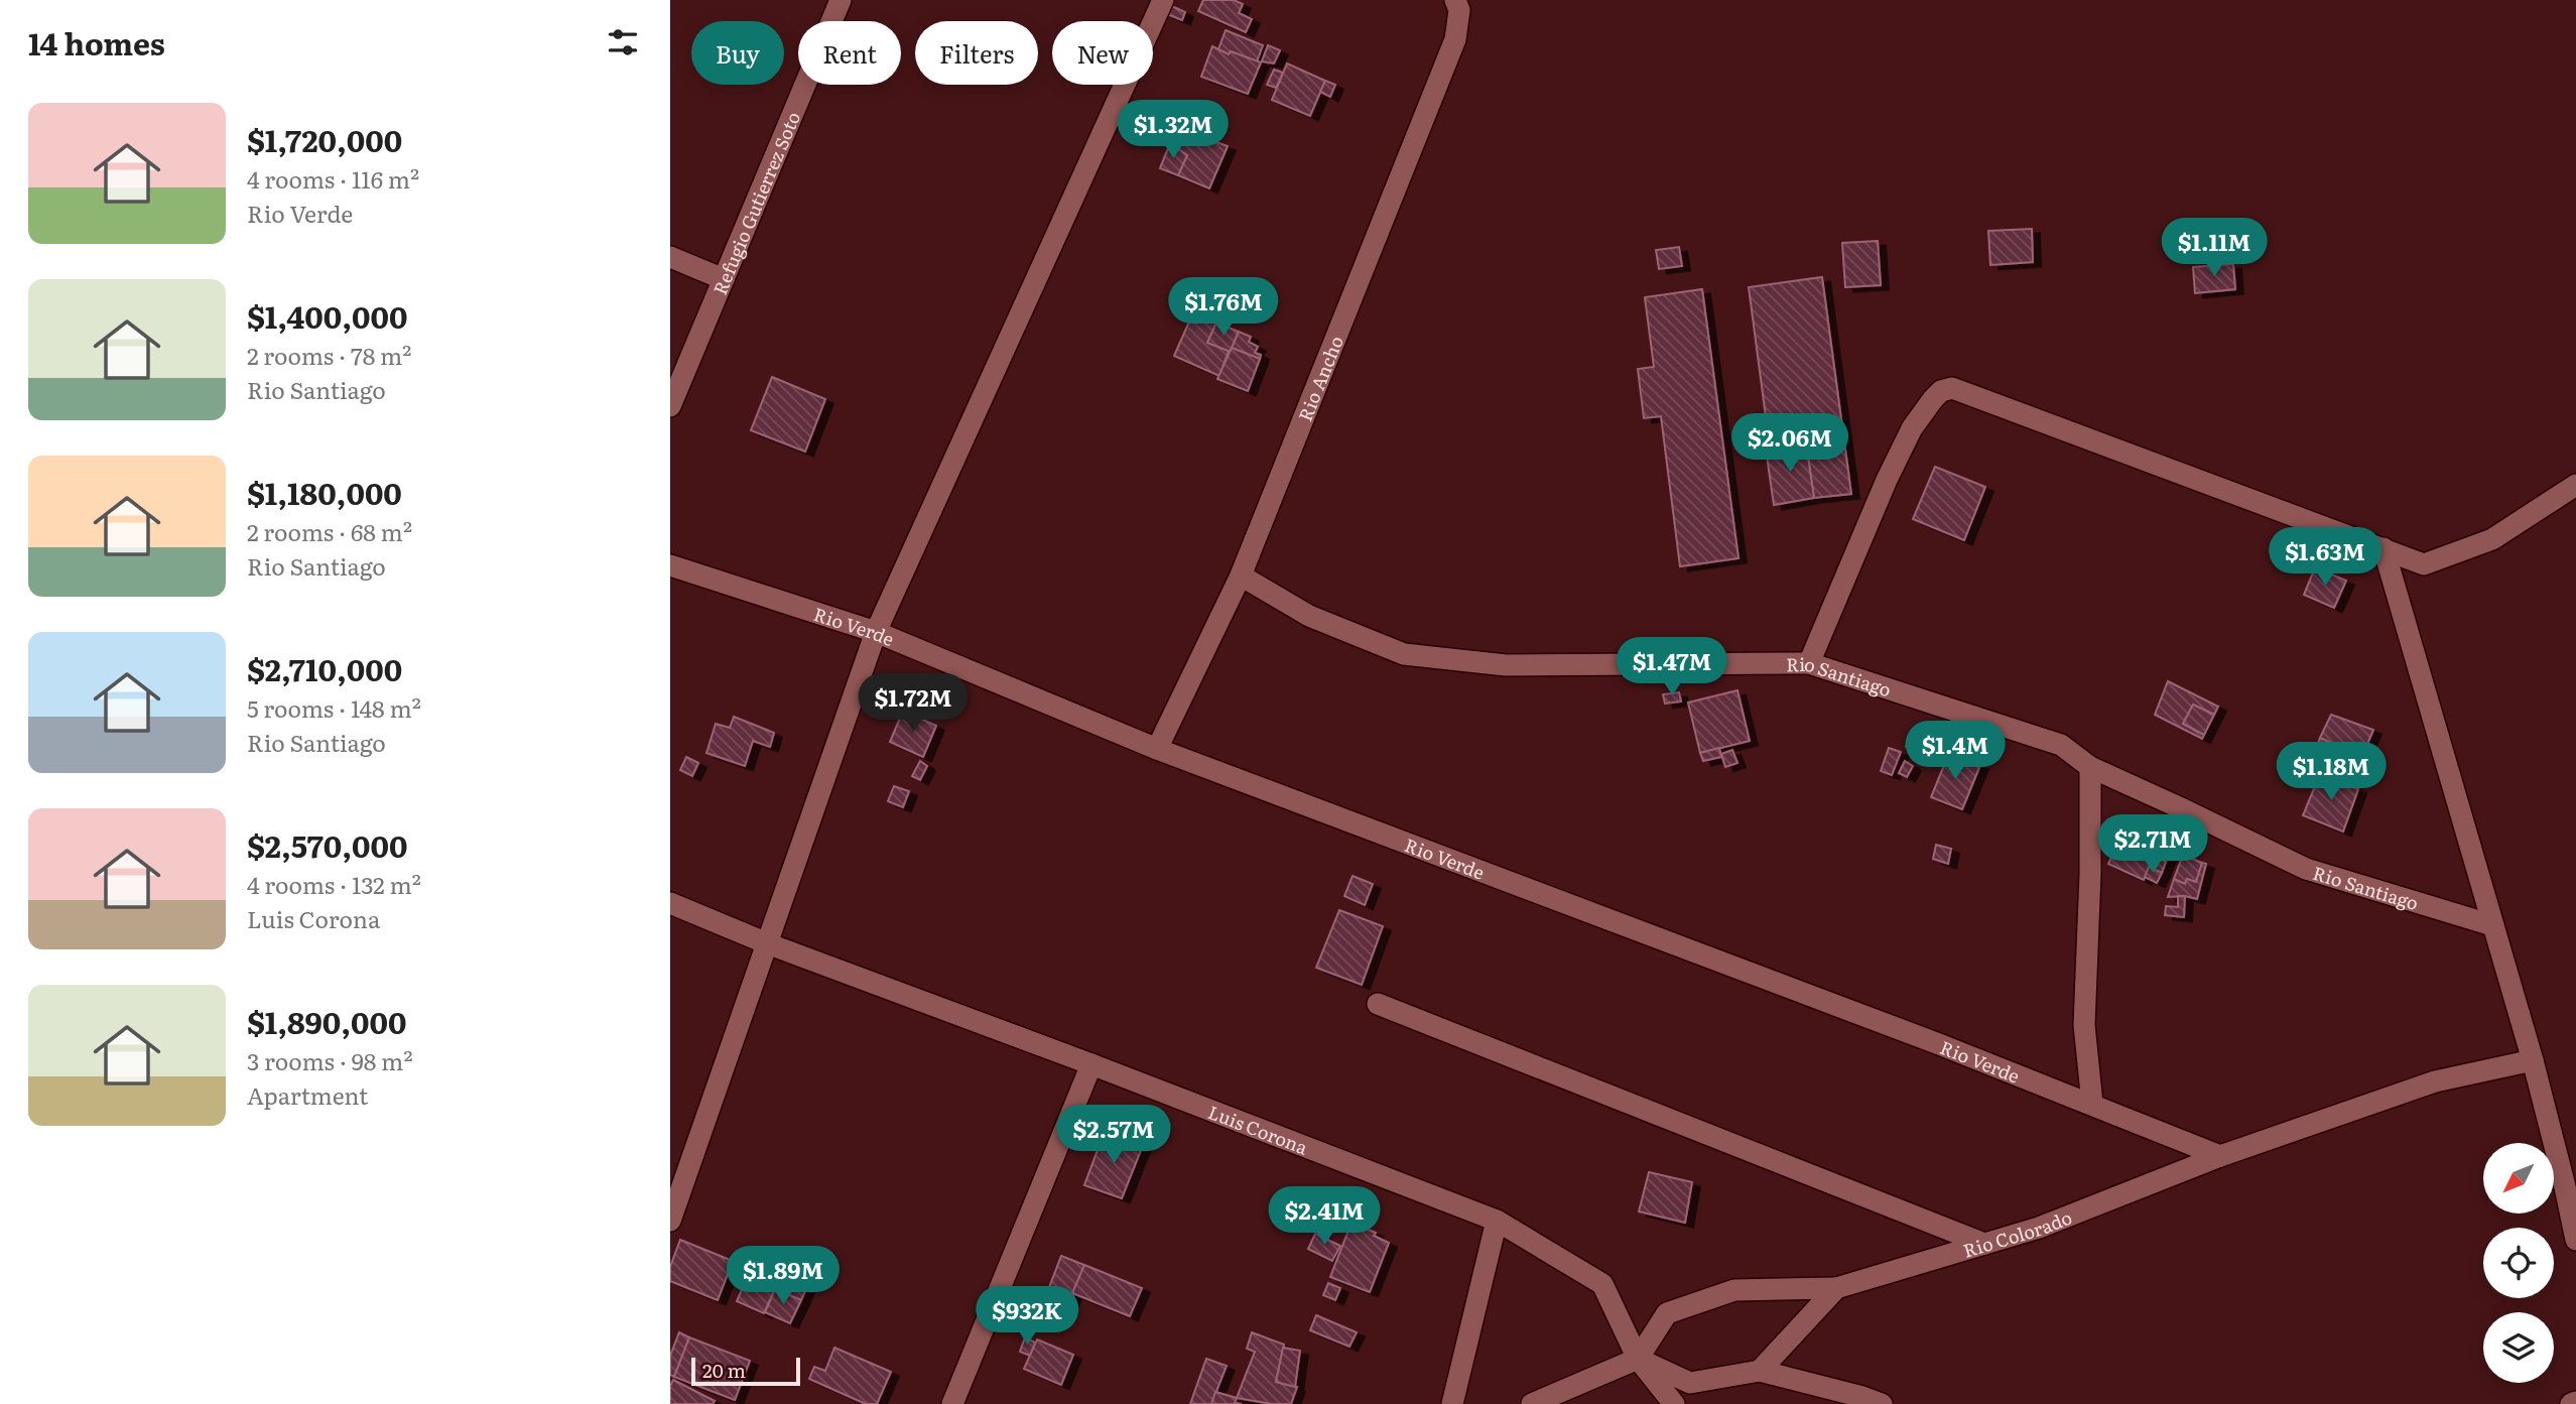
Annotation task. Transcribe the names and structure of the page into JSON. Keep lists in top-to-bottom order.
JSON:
{
  "streets": {
    "street": [
      "Refugio Gutierrez Soto",
      "Rio Ancho",
      "Rio Verde",
      "Rio Santiago",
      "Luis Corona",
      "Rio Colorado"
    ]
  },
  "crossings": [
    ["Rio Ancho", "Rio Verde"],
    ["Rio Ancho", "Rio Santiago"],
    ["Rio Verde", "Rio Colorado"]
  ],
  "scale_bar": "20 m",
  "north": "bottom left",
  "page": {
    "heading": "14 homes",
    "chip": [
      "Buy",
      "Rent",
      "Filters",
      "New"
    ],
    "list": [
      {
        "name": "$1,720,000",
        "note": "4 rooms · 116 m² · Rio Verde"
      },
      {
        "name": "$1,400,000",
        "note": "2 rooms · 78 m² · Rio Santiago"
      },
      {
        "name": "$1,180,000",
        "note": "2 rooms · 68 m² · Rio Santiago"
      },
      {
        "name": "$2,710,000",
        "note": "5 rooms · 148 m² · Rio Santiago"
      },
      {
        "name": "$2,570,000",
        "note": "4 rooms · 132 m² · Luis Corona"
      },
      {
        "name": "$1,890,000",
        "note": "3 rooms · 98 m² · Apartment"
      }
    ],
    "price": [
      "$1.32M",
      "$1.11M",
      "$1.76M",
      "$2.06M",
      "$1.63M",
      "$1.47M",
      "$1.72M",
      "$1.4M",
      "$1.18M",
      "$2.71M",
      "$2.57M",
      "$2.41M",
      "$1.89M",
      "$932K"
    ],
    "scale": "20 m"
  }
}
